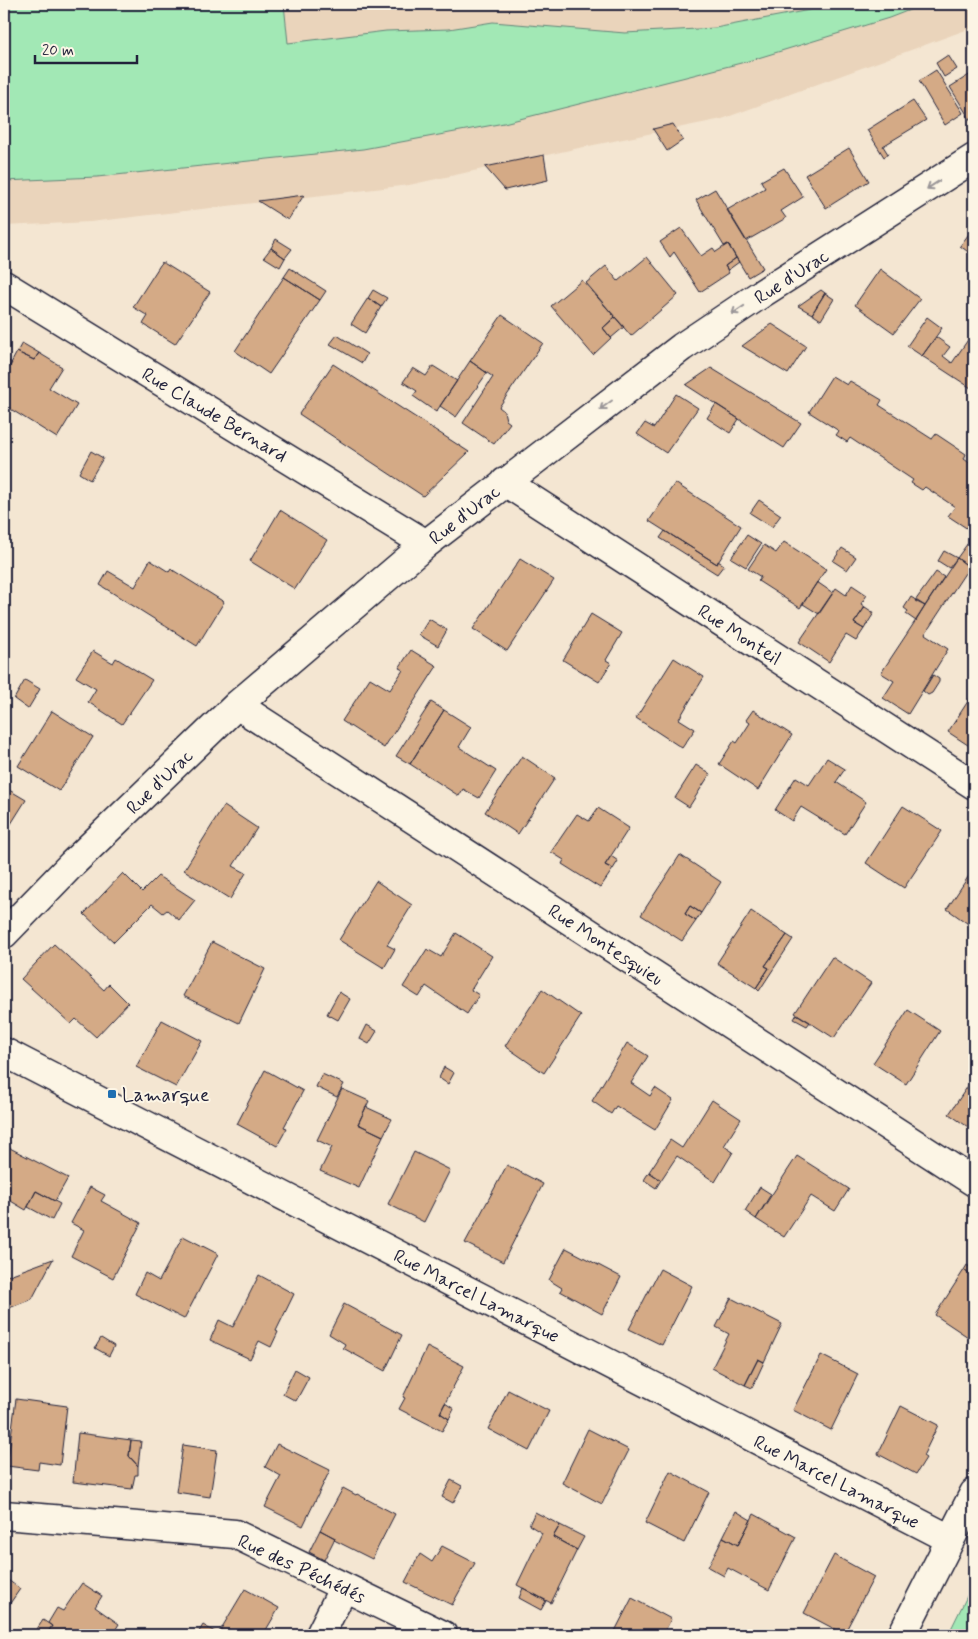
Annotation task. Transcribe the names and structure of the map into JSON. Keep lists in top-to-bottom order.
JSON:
{
  "streets": {
    "street": [
      "Rue d'Urac",
      "Rue Claude Bernard",
      "Rue Monteil",
      "Rue Montesquieu",
      "Rue Marcel Lamarque",
      "Rue des Péchédés"
    ]
  },
  "crossings": [
    ["Rue d'Urac", "Rue Claude Bernard"],
    ["Rue d'Urac", "Rue Monteil"],
    ["Rue d'Urac", "Rue Montesquieu"]
  ],
  "one_way": ["Rue d'Urac"],
  "places": {
    "transit": ["Lamarque"]
  },
  "scale_bar": "20 m"
}
